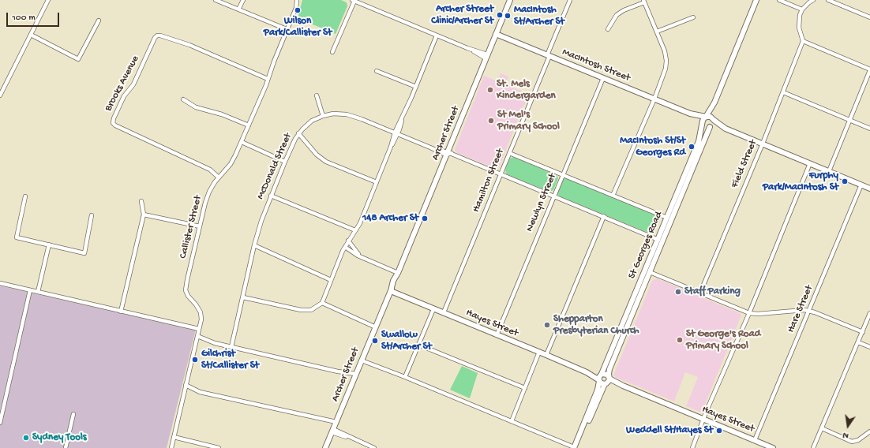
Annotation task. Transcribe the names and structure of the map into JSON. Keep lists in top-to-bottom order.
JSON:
{
  "streets": {
    "street": [
      "MacIntosh Street",
      "Brooks Avenue",
      "Archer Street",
      "Field Street",
      "McDonald Street",
      "Hamilton Street",
      "Newlyn Street",
      "Callister Street",
      "St Georges Road",
      "Hare Street",
      "Hayes Street"
    ]
  },
  "crossings": [
    ["MacIntosh Street", "Archer Street"],
    ["MacIntosh Street", "Hamilton Street"],
    ["MacIntosh Street", "Newlyn Street"],
    ["MacIntosh Street", "St Georges Road"],
    ["Brooks Avenue", "Callister Street"],
    ["Archer Street", "McDonald Street"],
    ["Archer Street", "Hayes Street"],
    ["McDonald Street", "Hamilton Street"],
    ["McDonald Street", "Newlyn Street"],
    ["McDonald Street", "St Georges Road"],
    ["Hamilton Street", "Hayes Street"],
    ["Newlyn Street", "Hayes Street"],
    ["St Georges Road", "Hayes Street"],
    ["Hare Street", "Hayes Street"]
  ],
  "places": [
    "Wilson Park/Callister St",
    "Archer Street Clinic/Archer St",
    "MacIntosh St/Archer St",
    "St. Mels Kindergarden",
    "St Mel's Primary School",
    "MacIntosh St/St Georges Rd",
    "Furphy Park/MacIntosh St",
    "148 Archer St",
    "Staff Parking",
    "Shepparton Presbyterian Church",
    "St George's Road Primary School",
    "Swallow St/Archer St",
    "Gilchrist St/Callister St",
    "Weddell St/Hayes St",
    "Sydney Tools"
  ],
  "scale_bar": "100 m",
  "north": "bottom"
}
